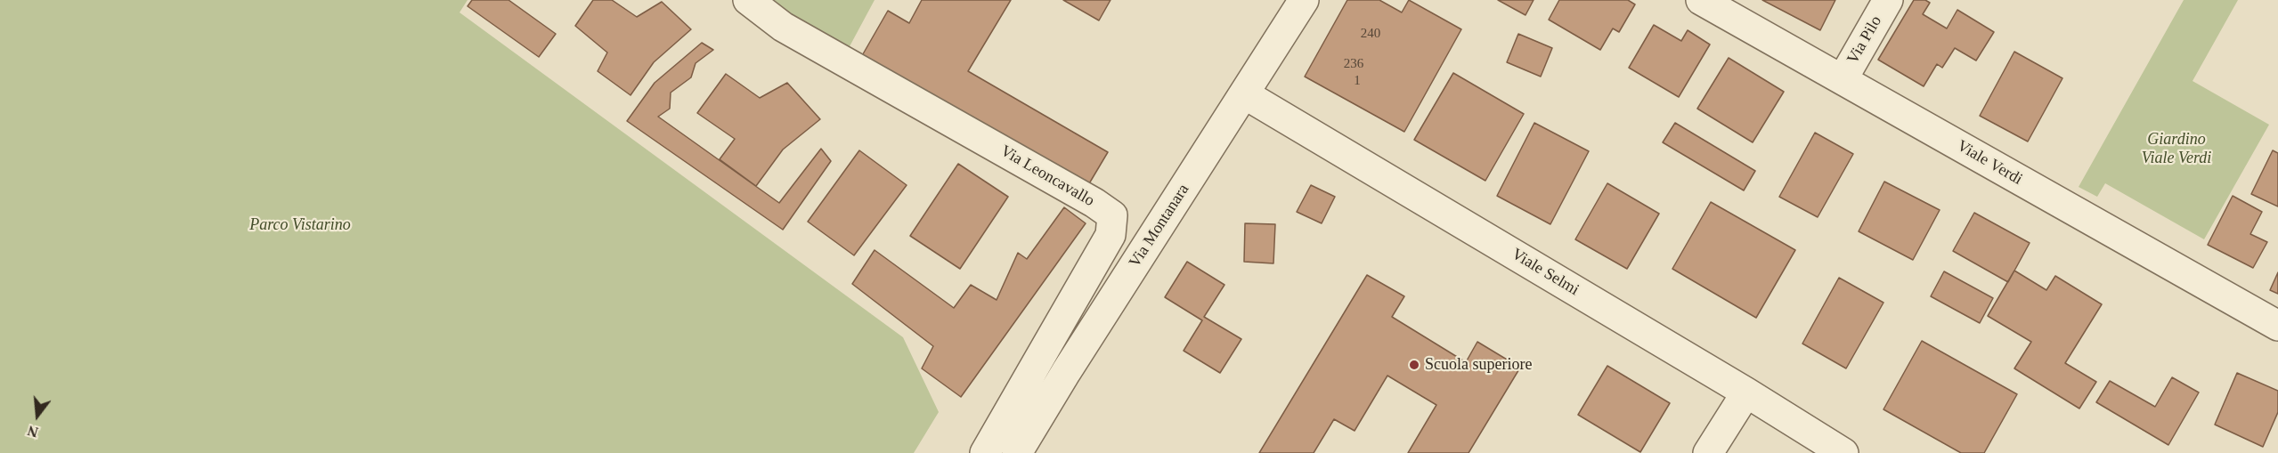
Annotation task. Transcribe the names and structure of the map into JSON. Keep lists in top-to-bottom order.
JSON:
{
  "streets": {
    "street": [
      "Via Pilo",
      "Viale Verdi",
      "Via Leoncavallo",
      "Via Montanara",
      "Viale Selmi"
    ]
  },
  "crossings": [
    ["Via Pilo", "Viale Verdi"],
    ["Via Montanara", "Viale Selmi"]
  ],
  "parks": ["Giardino Viale Verdi", "Parco Vistarino"],
  "places": ["Scuola superiore"],
  "house_numbers": ["240", "236", "1"],
  "north": "bottom"
}
